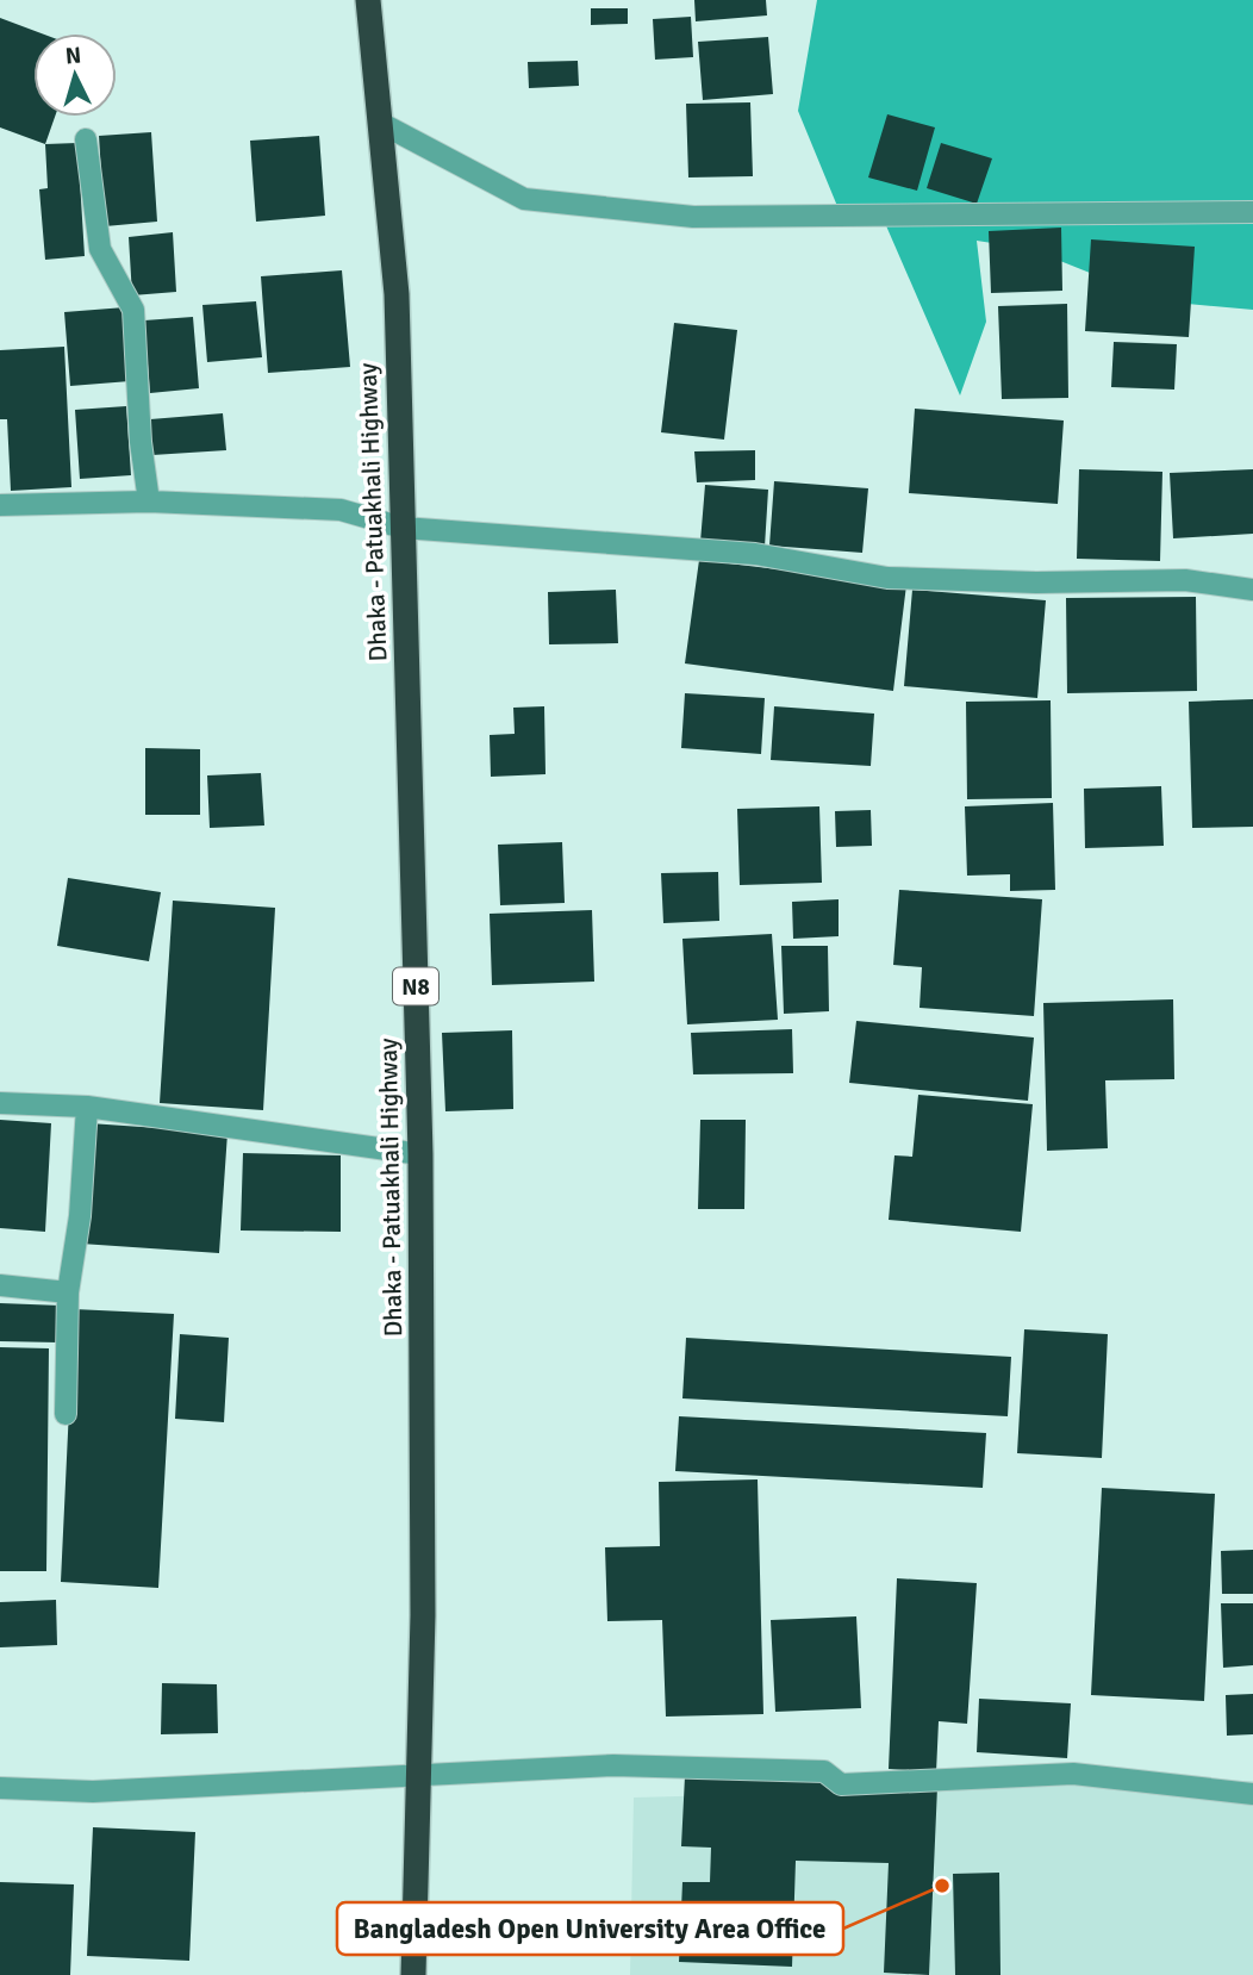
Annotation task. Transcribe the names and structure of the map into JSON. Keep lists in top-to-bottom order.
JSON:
{
  "streets": {
    "highway": ["Dhaka - Patuakhali Highway", "N8"]
  },
  "places": ["Bangladesh Open University Area Office"],
  "north": "top"
}
